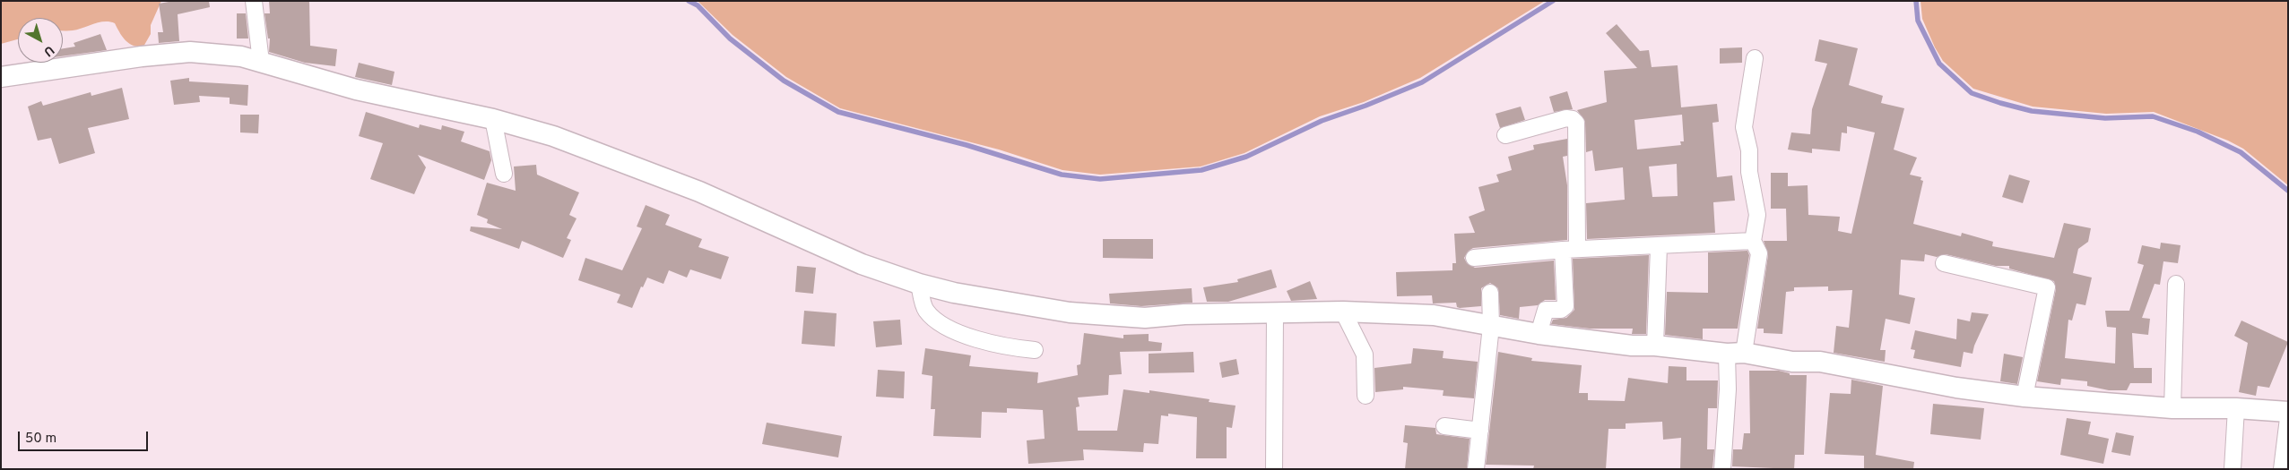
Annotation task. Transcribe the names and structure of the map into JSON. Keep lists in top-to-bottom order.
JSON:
{
  "scale_bar": "50 m",
  "north": "bottom right"
}
